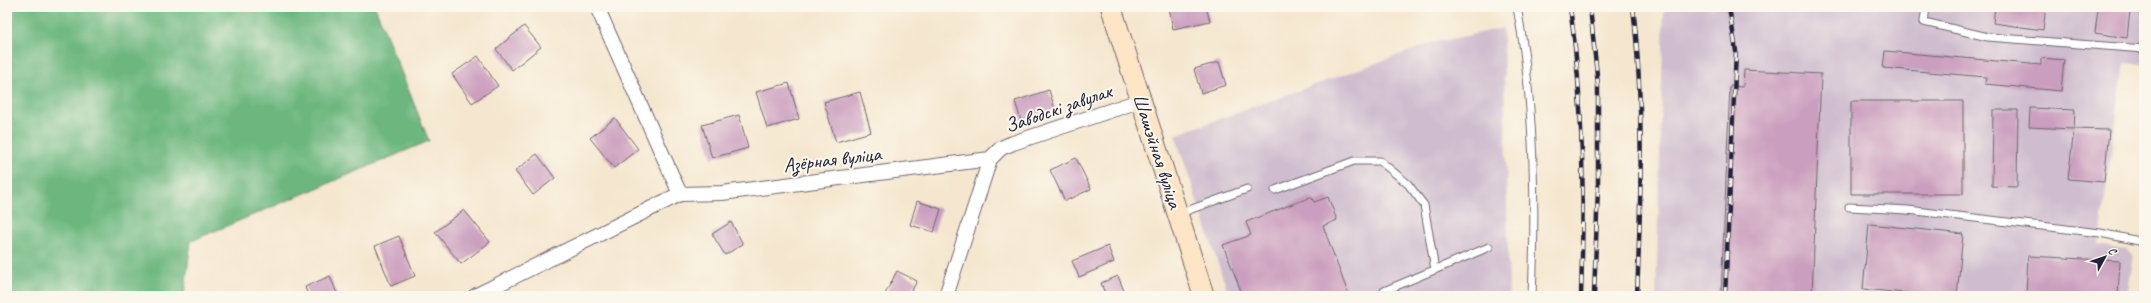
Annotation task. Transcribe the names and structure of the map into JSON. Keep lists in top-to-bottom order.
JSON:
{
  "streets": {
    "main road": ["Шашэйная вуліца"],
    "street": ["Заводскі завулак", "Азёрная вуліца"]
  },
  "crossings": [
    ["Заводскі завулак", "Шашэйная вуліца"],
    ["Заводскі завулак", "Азёрная вуліца"]
  ],
  "north": "top right"
}
